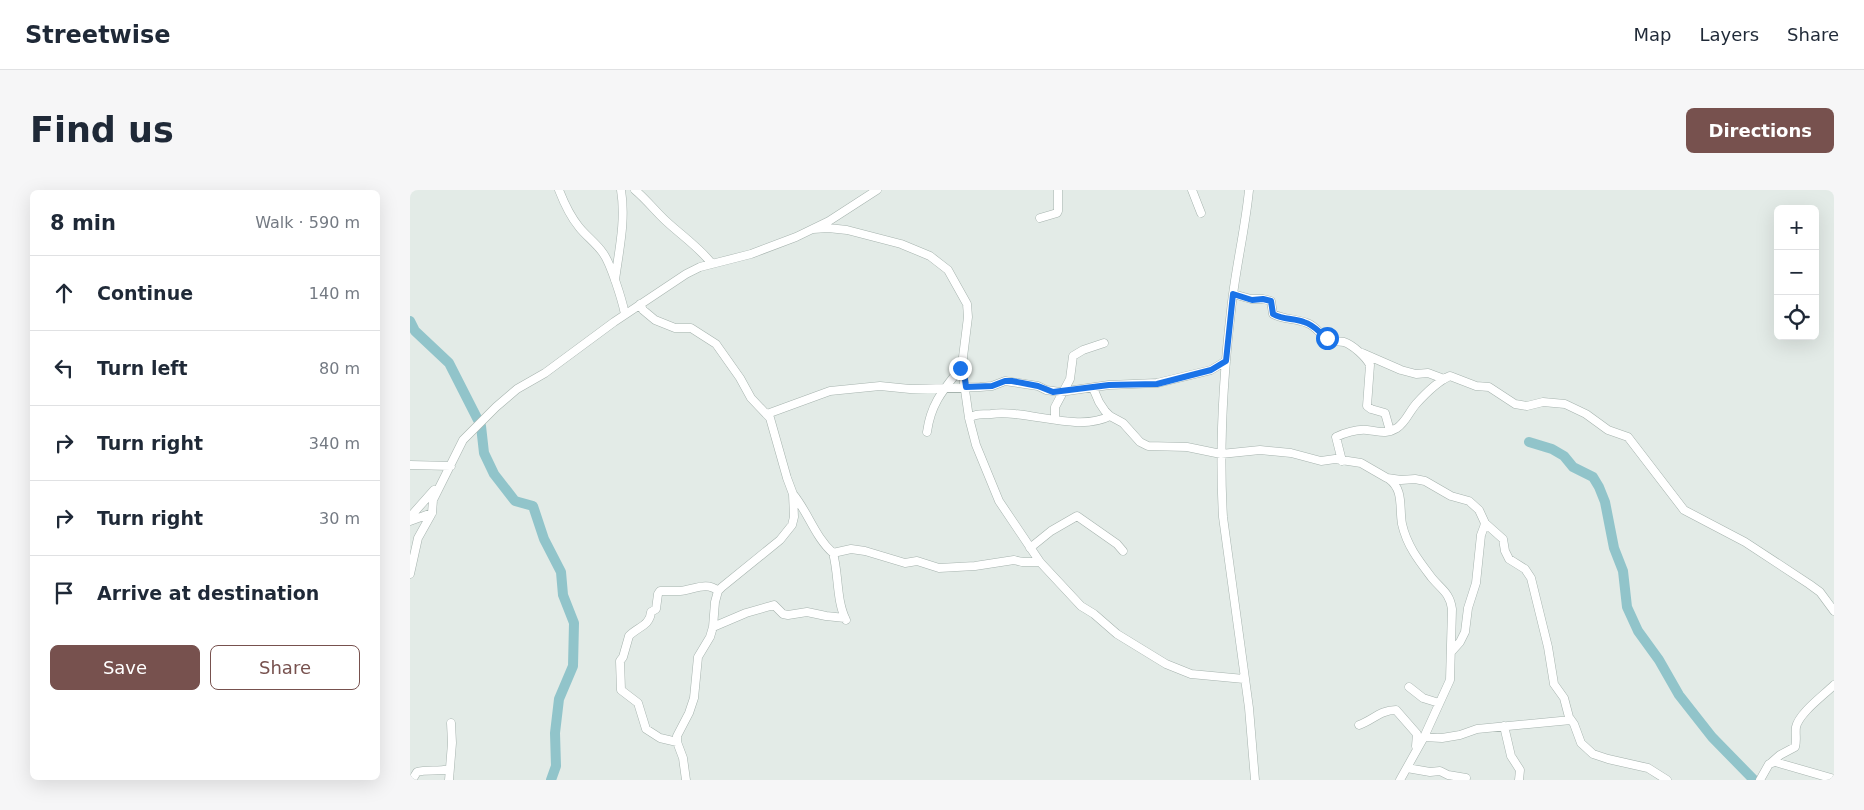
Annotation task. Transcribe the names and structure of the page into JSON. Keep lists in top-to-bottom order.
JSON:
{
  "page": {
    "header": "Streetwise",
    "nav": ["Map", "Layers", "Share"],
    "buttons": [
      "Directions",
      ["Save", "Share"]
    ],
    "title": "Find us",
    "heading": ["8 min", "Walk · 590 m"],
    "map_buttons": ["+", "−"],
    "list": [
      ["Continue", "140 m"],
      ["Turn left", "80 m"],
      ["Turn right", "340 m"],
      ["Turn right", "30 m"],
      "Arrive at destination"
    ]
  }
}
